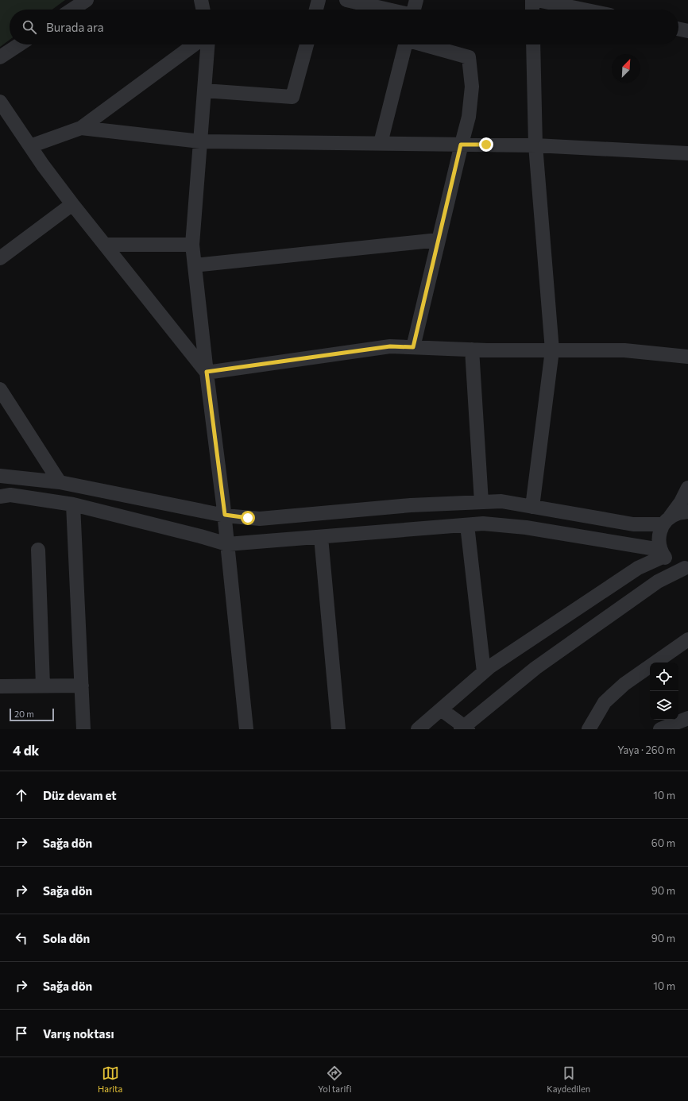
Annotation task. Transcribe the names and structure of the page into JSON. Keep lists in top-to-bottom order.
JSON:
{
  "scale_bar": "20 m",
  "north": "top right",
  "page": {
    "search": "Burada ara",
    "scale": "20 m",
    "heading": ["4 dk", "Yaya · 260 m"],
    "list": [
      ["Düz devam et", "10 m"],
      ["Sağa dön", "60 m"],
      ["Sağa dön", "90 m"],
      ["Sola dön", "90 m"],
      ["Sağa dön", "10 m"],
      "Varış noktası"
    ],
    "nav": ["Harita", "Yol tarifi", "Kaydedilen"]
  }
}
